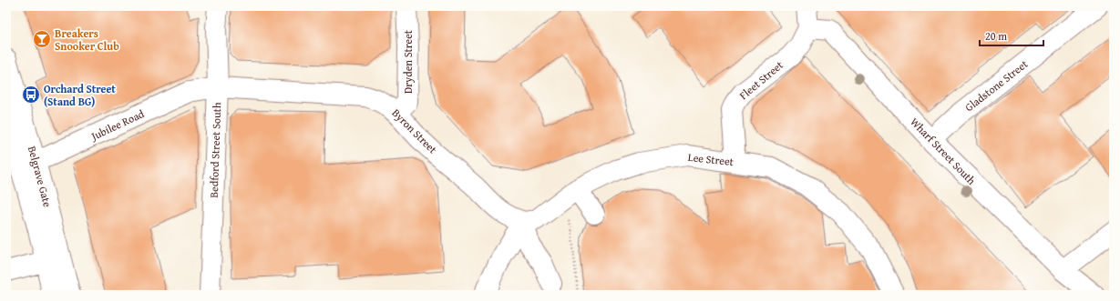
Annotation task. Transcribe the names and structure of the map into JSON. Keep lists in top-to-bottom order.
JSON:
{
  "streets": {
    "street": [
      "Dryden Street",
      "Fleet Street",
      "Gladstone Street",
      "Jubilee Road",
      "Byron Street",
      "Bedford Street South",
      "Wharf Street South",
      "Lee Street",
      "Belgrave Gate"
    ]
  },
  "crossings": [
    ["Dryden Street", "Byron Street"],
    ["Fleet Street", "Wharf Street South"],
    ["Fleet Street", "Lee Street"],
    ["Gladstone Street", "Wharf Street South"],
    ["Jubilee Road", "Byron Street"],
    ["Jubilee Road", "Bedford Street South"],
    ["Jubilee Road", "Belgrave Gate"],
    ["Byron Street", "Bedford Street South"],
    ["Byron Street", "Lee Street"]
  ],
  "places": {
    "bar": ["Breakers Snooker Club"],
    "bus stop": ["Orchard Street (Stand BG)"]
  },
  "scale_bar": "20 m"
}
